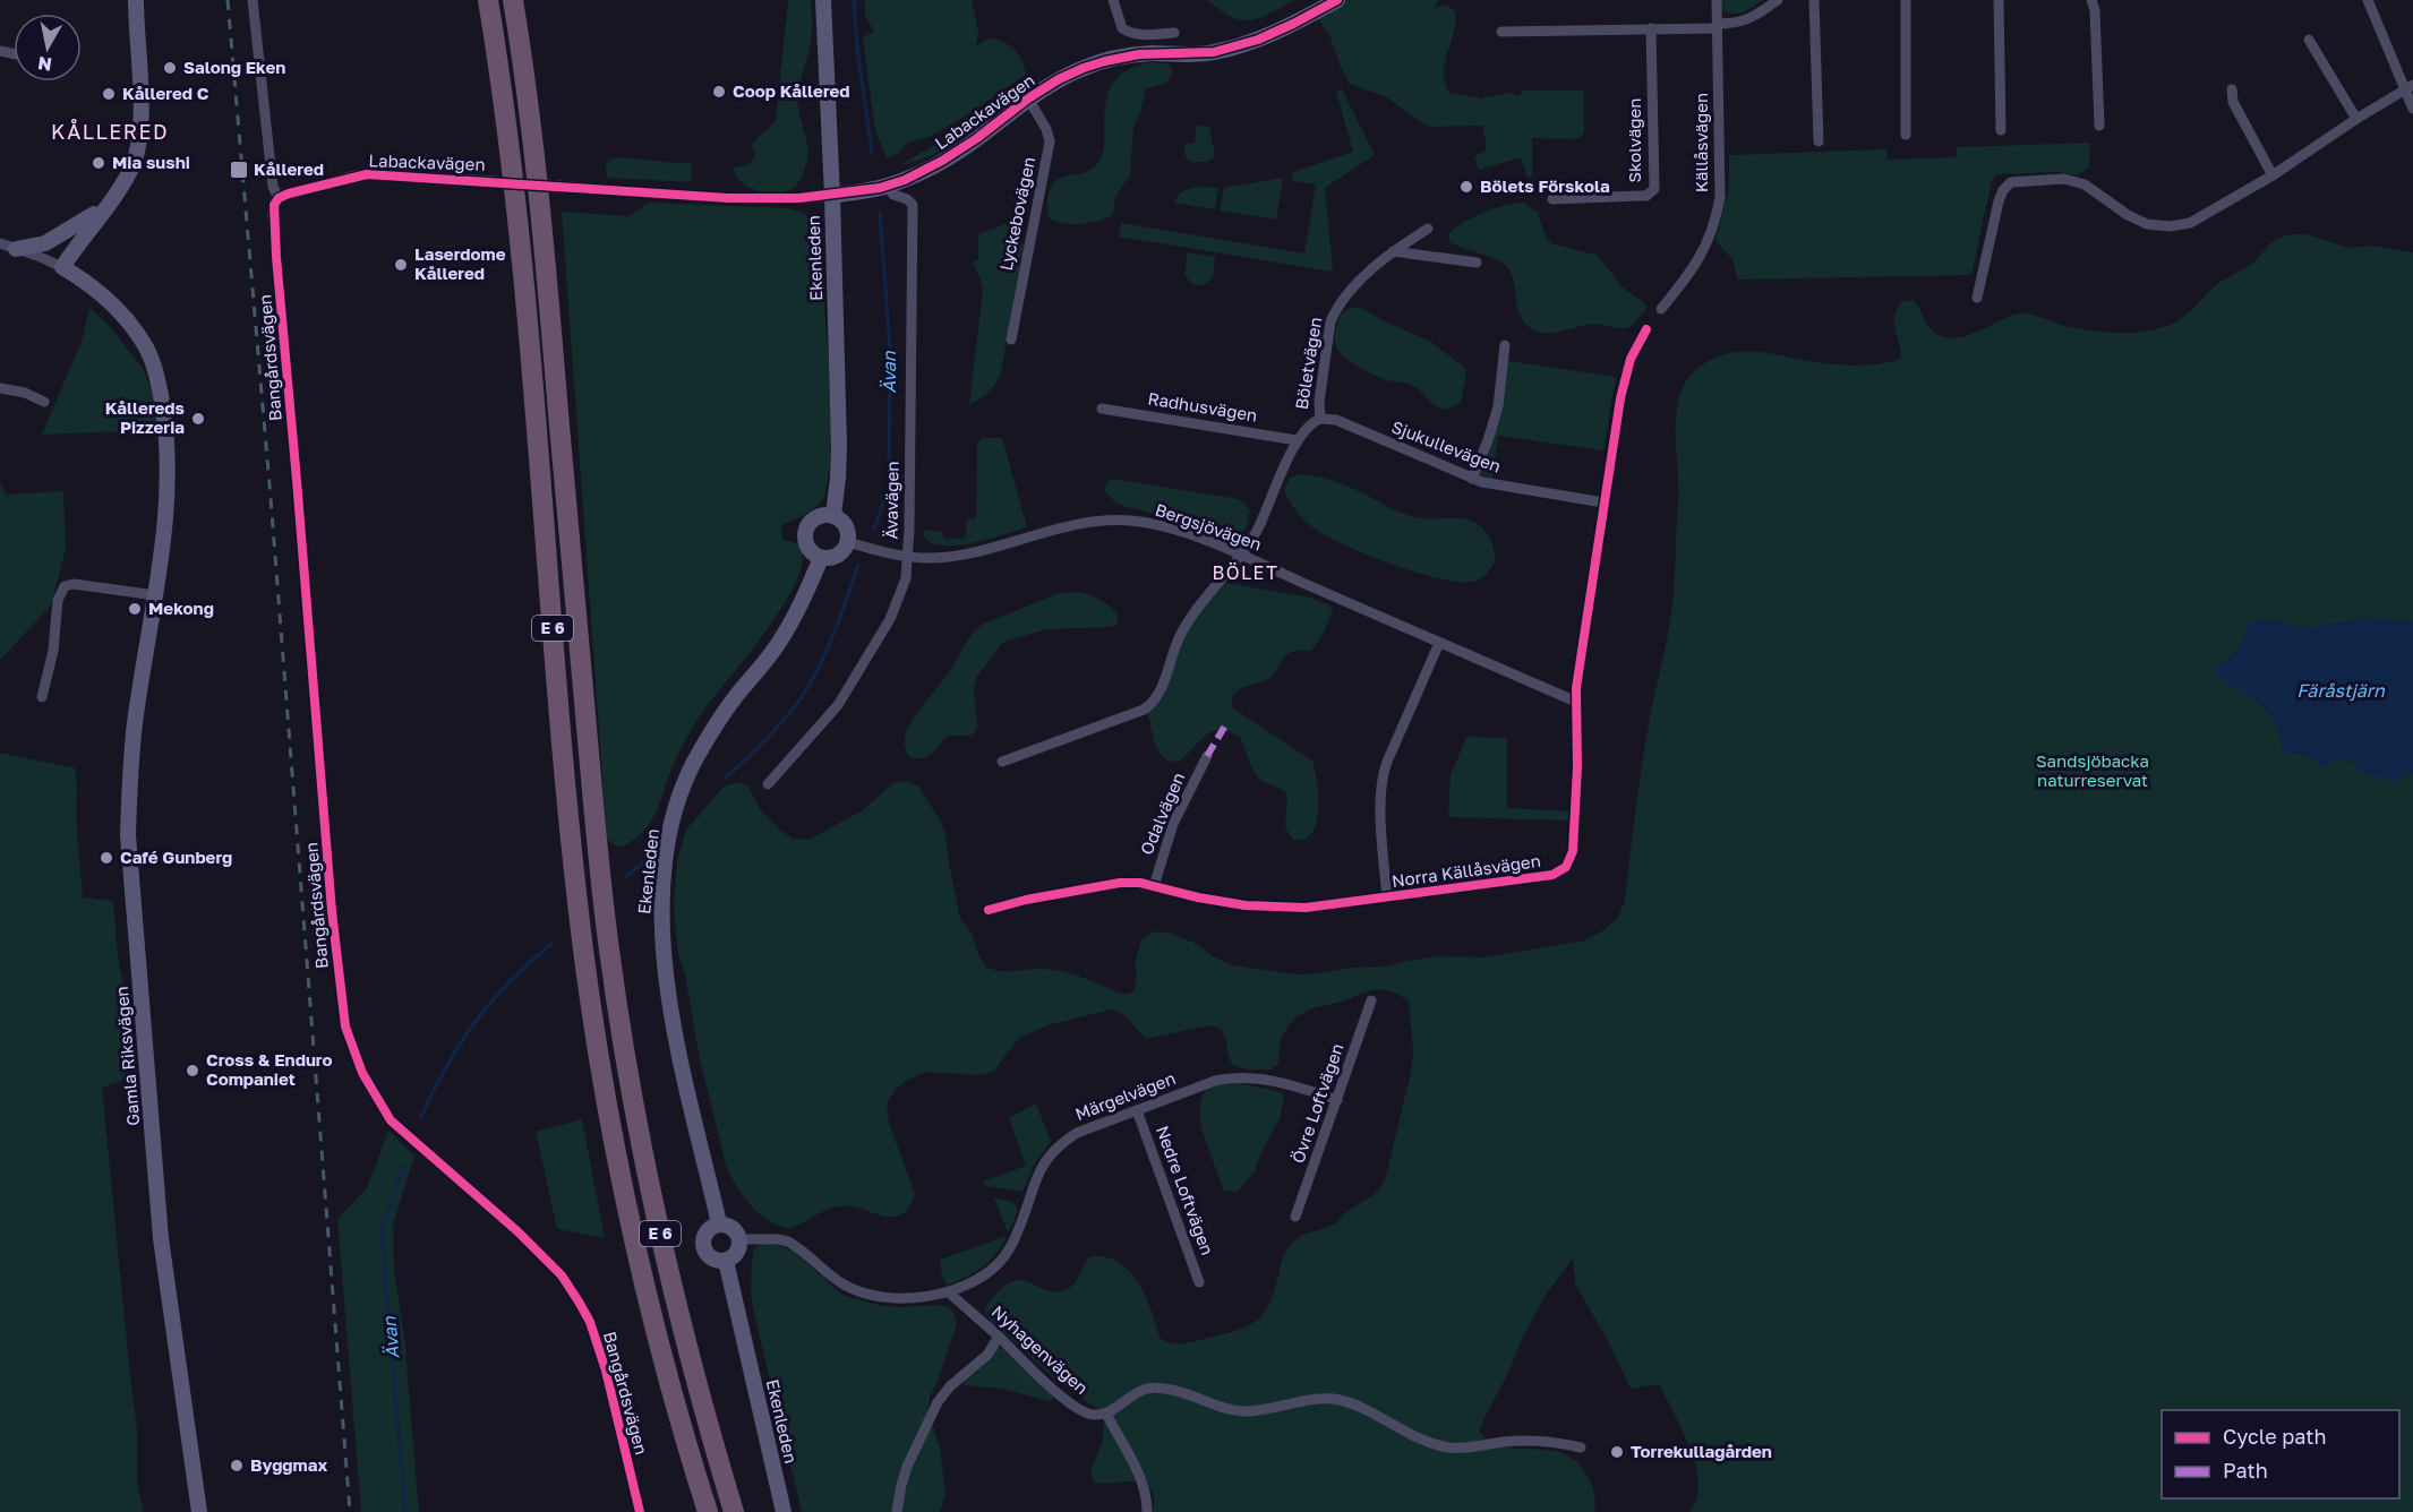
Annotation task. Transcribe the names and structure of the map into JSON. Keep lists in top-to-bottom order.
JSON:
{
  "streets": {
    "highway": ["E 6"],
    "street": [
      "Labackavägen",
      "Skolvägen",
      "Källåsvägen",
      "Lyckebovägen",
      "Ekenleden",
      "Bangårdsvägen",
      "Böletvägen",
      "Radhusvägen",
      "Sjukullevägen",
      "Ävavägen",
      "Bergsjövägen",
      "Odalvägen",
      "Norra Källåsvägen",
      "Gamla Riksvägen",
      "Märgelvägen",
      "Övre Loftvägen",
      "Nedre Loftvägen",
      "Nyhagenvägen"
    ]
  },
  "crossings": [
    ["Labackavägen", "Lyckebovägen"],
    ["Labackavägen", "Ekenleden"],
    ["Labackavägen", "Bangårdsvägen"],
    ["Labackavägen", "Ävavägen"],
    ["Ekenleden", "Bergsjövägen"],
    ["Ekenleden", "Märgelvägen"],
    ["Böletvägen", "Radhusvägen"],
    ["Böletvägen", "Sjukullevägen"],
    ["Böletvägen", "Bergsjövägen"],
    ["Sjukullevägen", "Norra Källåsvägen"],
    ["Ävavägen", "Bergsjövägen"],
    ["Bergsjövägen", "Norra Källåsvägen"],
    ["Odalvägen", "Norra Källåsvägen"],
    ["Märgelvägen", "Övre Loftvägen"],
    ["Märgelvägen", "Nedre Loftvägen"],
    ["Märgelvägen", "Nyhagenvägen"]
  ],
  "districts": ["KÅLLERED", "BÖLET"],
  "water": ["Ävan", "Färåstjärn"],
  "parks": ["Sandsjöbacka naturreservat"],
  "places": {
    "other": [
      "Salong Eken",
      "Coop Kållered",
      "Kållered C",
      "Mia sushi",
      "Bölets Förskola",
      "Laserdome Kållered",
      "Kållereds Pizzeria",
      "Mekong",
      "Café Gunberg",
      "Cross & Enduro Companiet",
      "Torrekullagården",
      "Byggmax"
    ],
    "transit": ["Kållered"]
  },
  "legend": ["Cycle path", "Path"],
  "north": "bottom"
}
